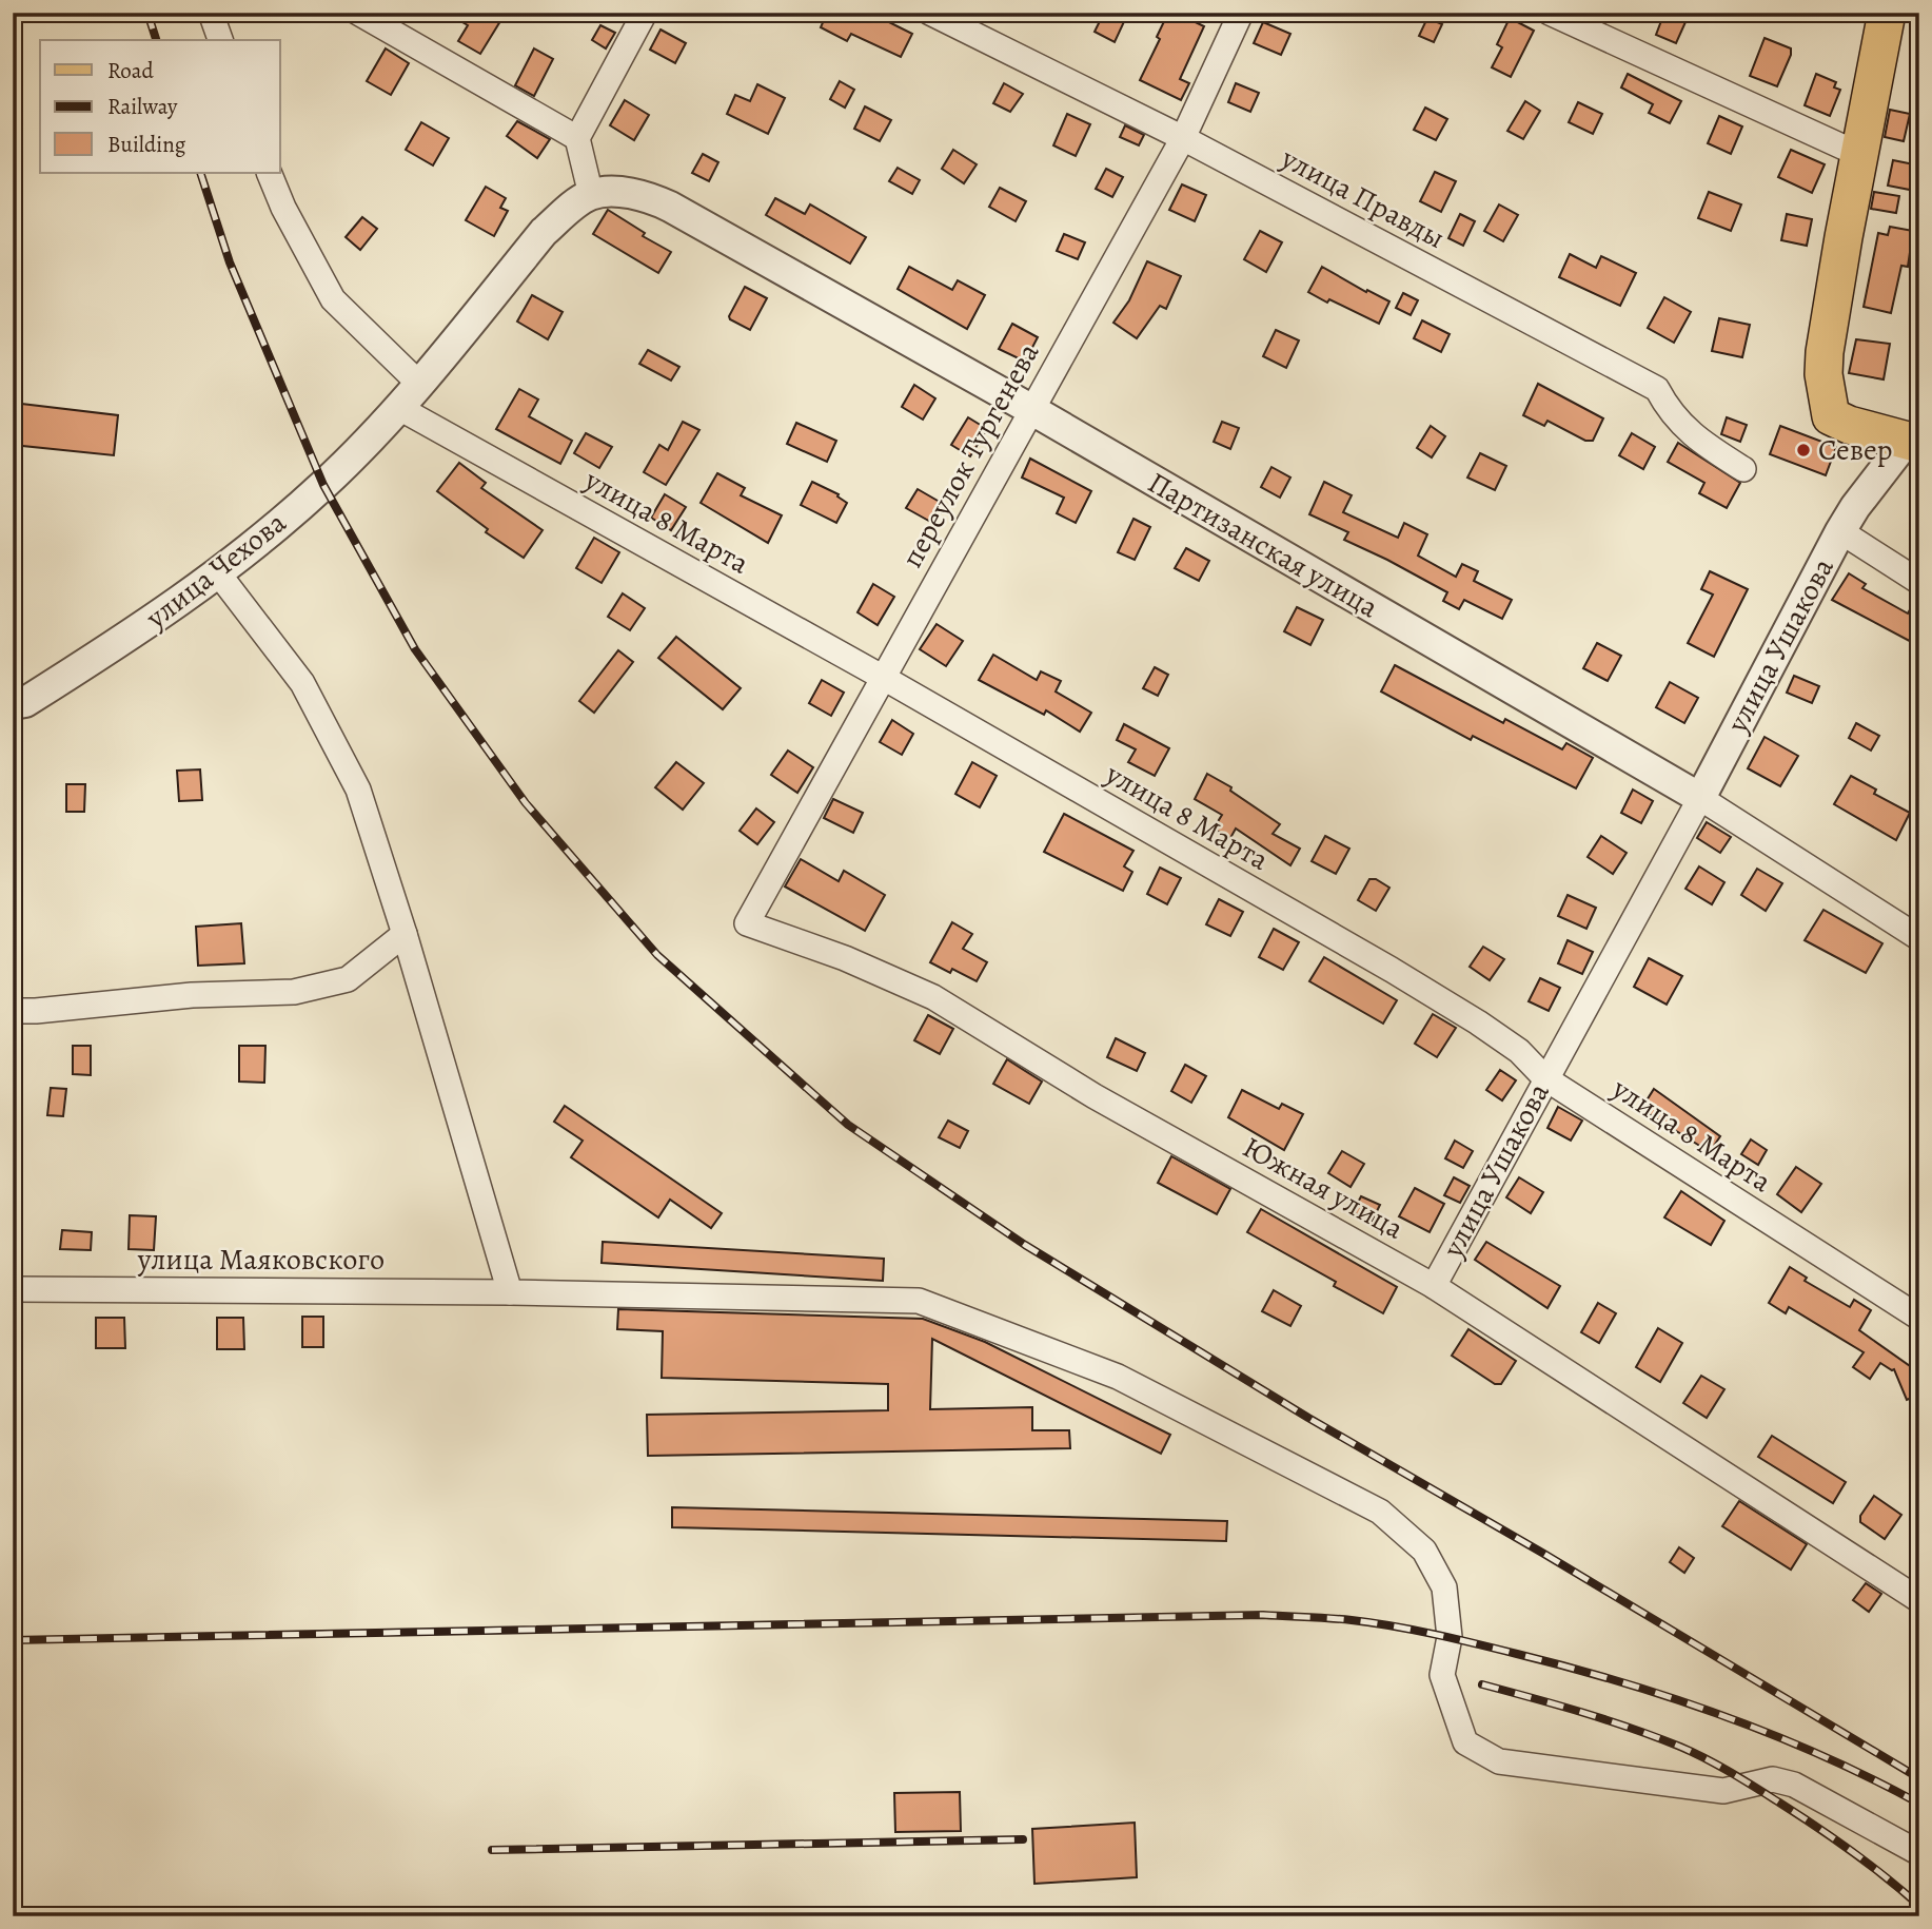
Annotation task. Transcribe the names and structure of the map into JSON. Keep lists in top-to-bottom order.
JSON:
{
  "streets": {
    "main road": ["улица Ушакова"],
    "street": [
      "улица Правды",
      "переулок Тургенева",
      "улица 8 Марта",
      "Партизанская улица",
      "улица Чехова",
      "Южная улица",
      "улица Маяковского"
    ]
  },
  "crossings": [
    ["улица Правды", "переулок Тургенева"],
    ["переулок Тургенева", "улица 8 Марта"],
    ["переулок Тургенева", "Партизанская улица"],
    ["переулок Тургенева", "Южная улица"],
    ["улица 8 Марта", "улица Чехова"],
    ["улица 8 Марта", "улица Ушакова"],
    ["Партизанская улица", "улица Чехова"],
    ["Партизанская улица", "улица Ушакова"],
    ["улица Ушакова", "Южная улица"]
  ],
  "places": ["Север"],
  "legend": ["Road", "Railway", "Building"]
}
